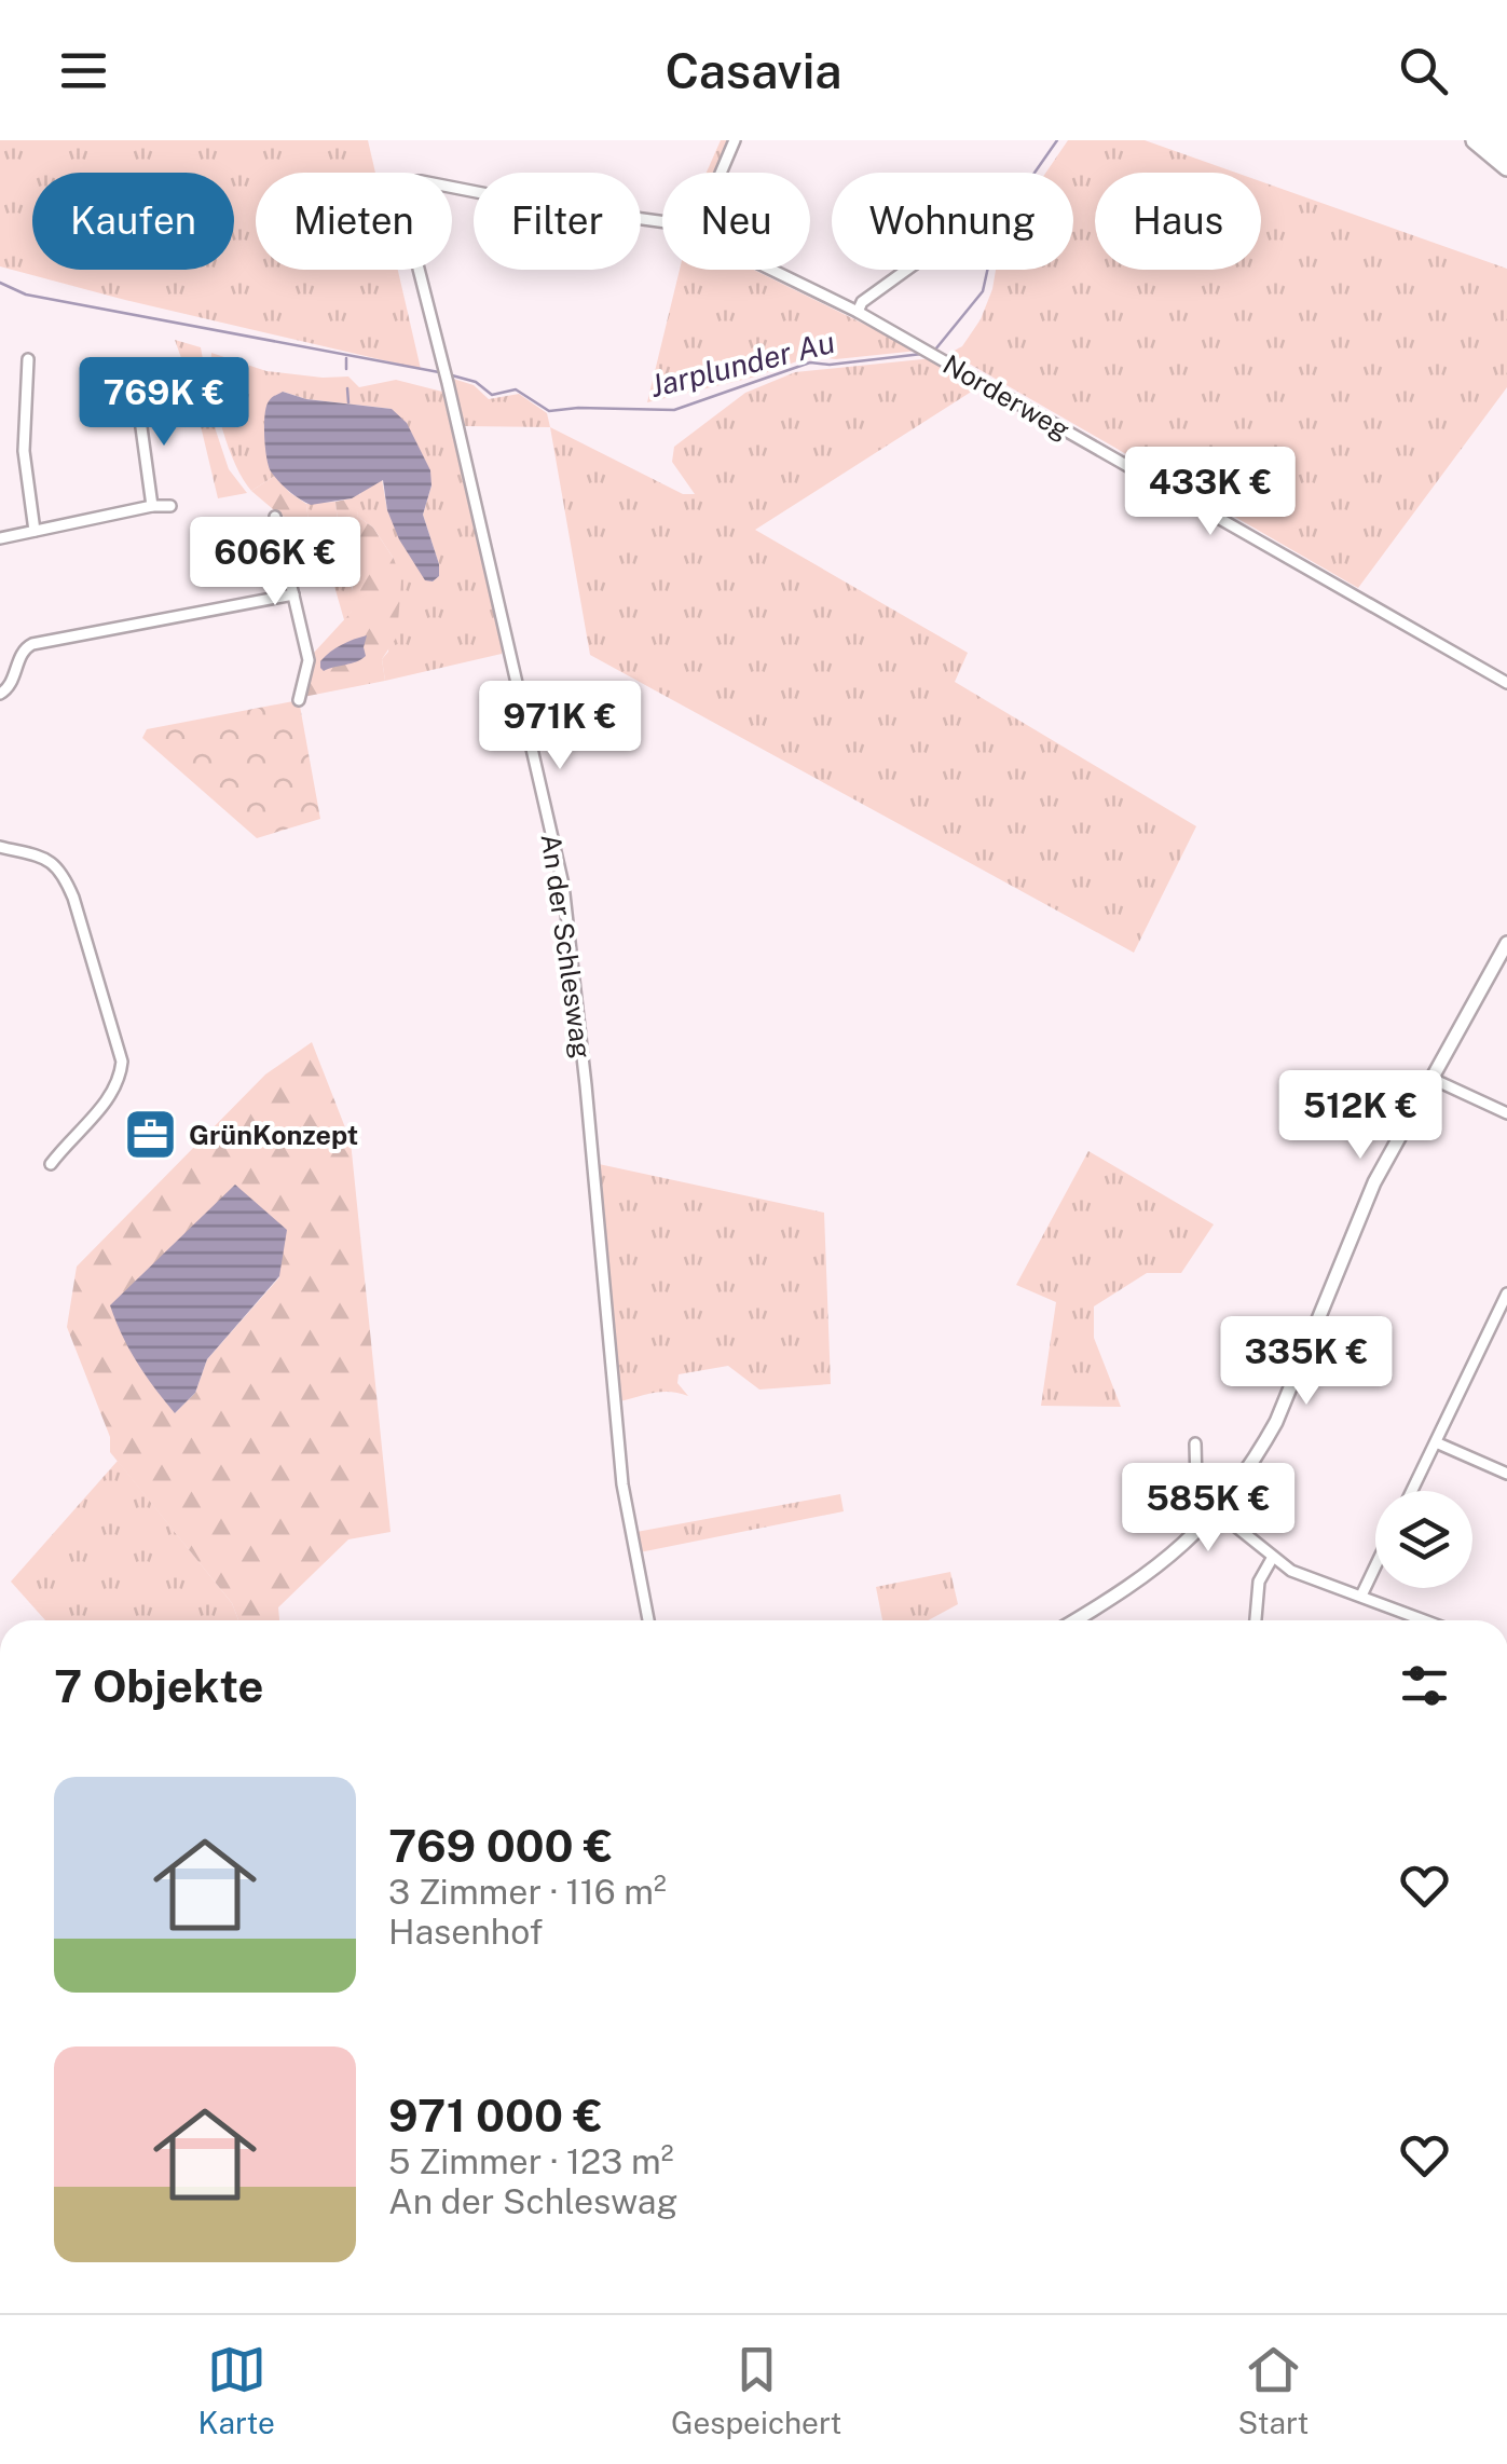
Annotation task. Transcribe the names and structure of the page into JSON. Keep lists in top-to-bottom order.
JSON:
{
  "streets": {
    "street": ["Norderweg", "An der Schleswag"]
  },
  "water": ["Jarplunder Au"],
  "places": {
    "office": ["GrünKonzept"]
  },
  "page": {
    "header": "Casavia",
    "chip": [
      "Kaufen",
      "Mieten",
      "Filter",
      "Neu",
      "Wohnung",
      "Haus"
    ],
    "price": [
      "769K €",
      "433K €",
      "606K €",
      "971K €",
      "512K €",
      "335K €",
      "585K €"
    ],
    "heading": "7 Objekte",
    "list": [
      {
        "name": "769 000 €",
        "note": "3 Zimmer · 116 m² · Hasenhof"
      },
      {
        "name": "971 000 €",
        "note": "5 Zimmer · 123 m² · An der Schleswag"
      }
    ],
    "tabs": ["Karte", "Gespeichert", "Start"]
  }
}
